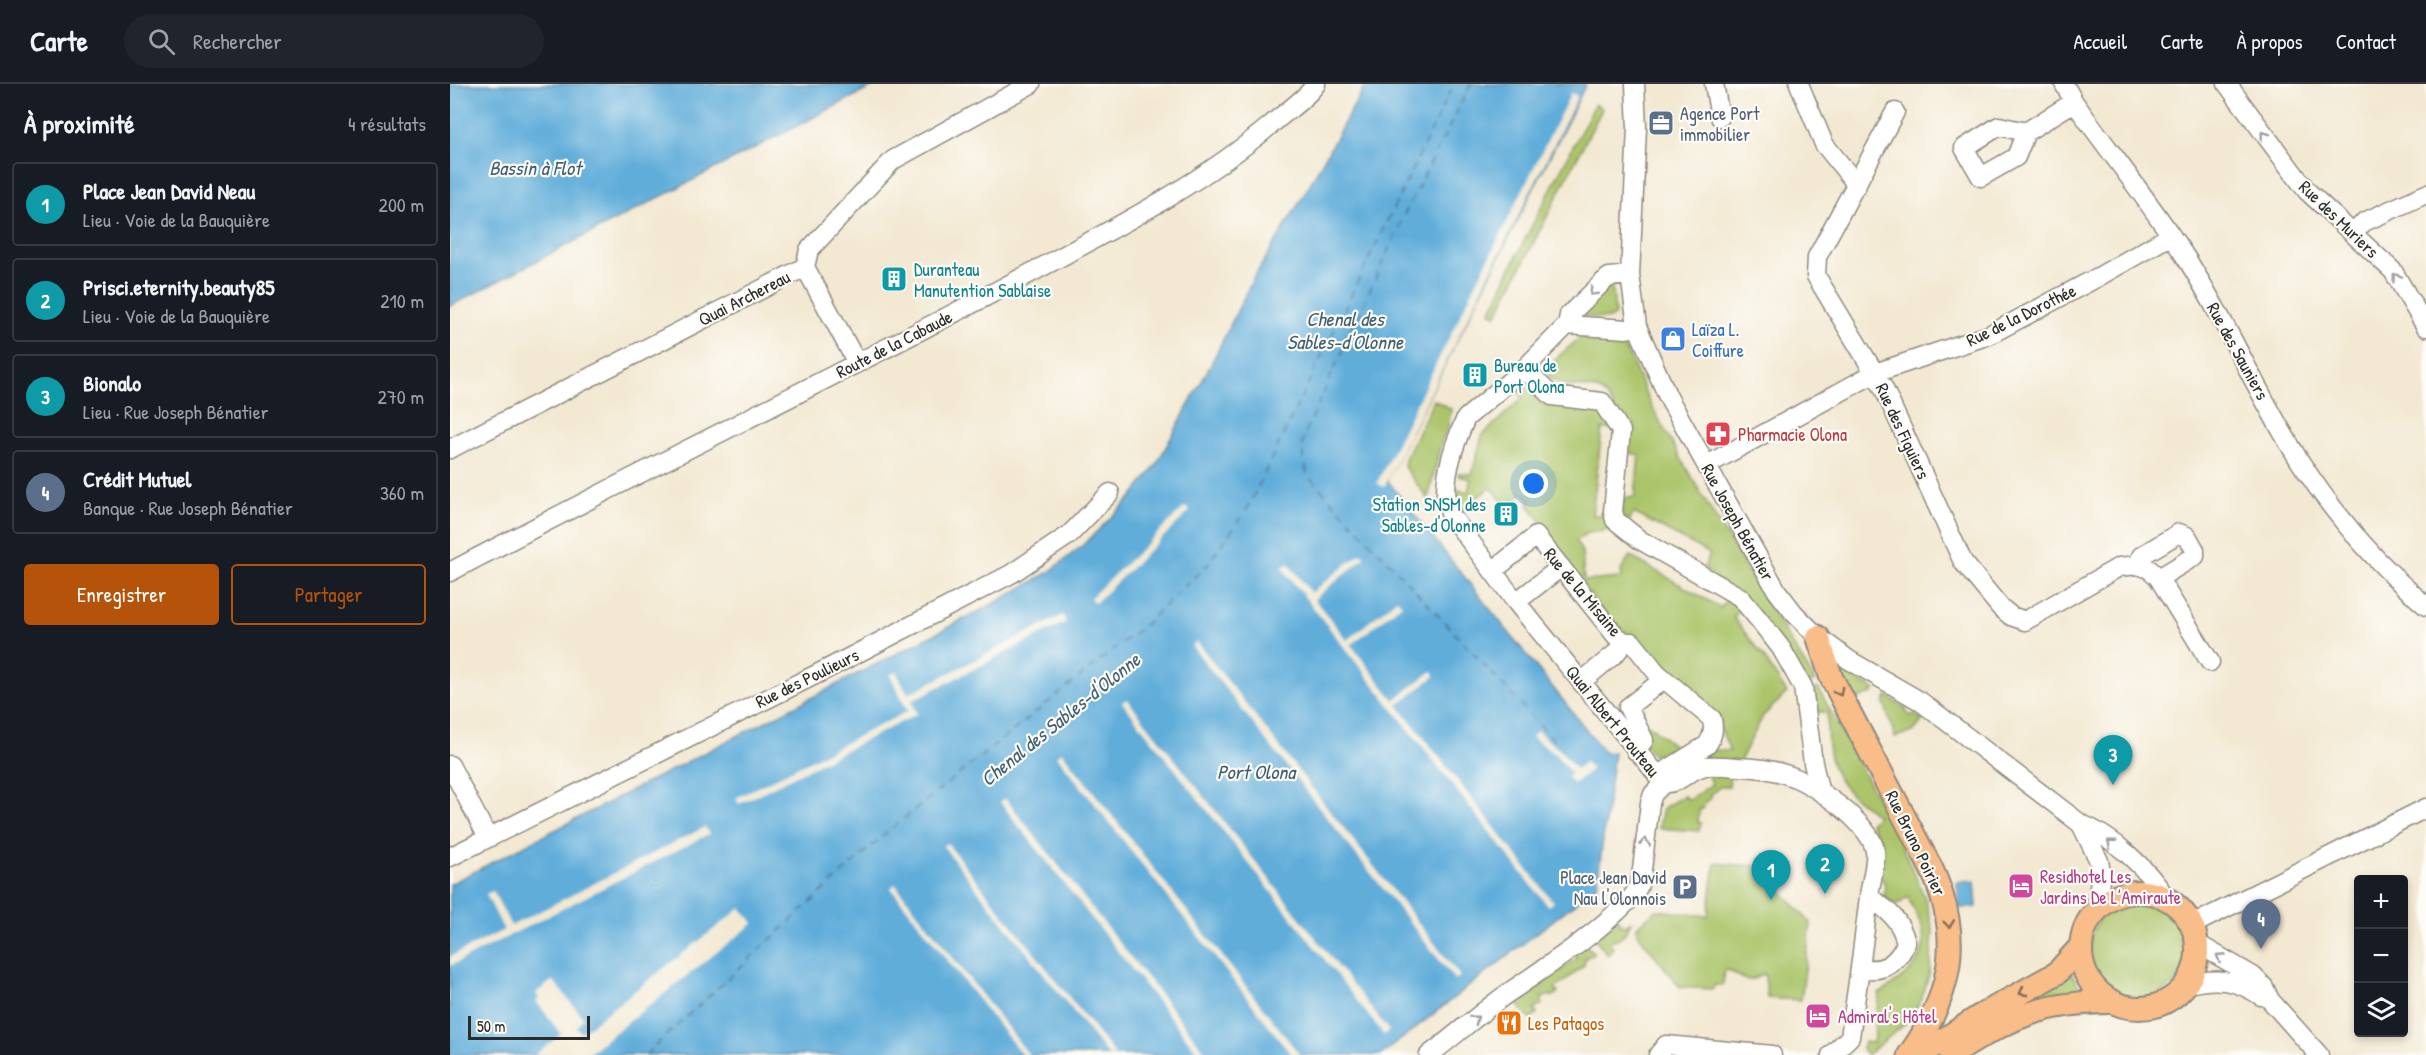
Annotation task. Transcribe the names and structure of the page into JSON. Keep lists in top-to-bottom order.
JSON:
{
  "streets": {
    "main road": ["Rue Bruno Poirier"],
    "street": [
      "Rue des Muriers",
      "Quai Archereau",
      "Rue de la Dorothée",
      "Route de la Cabaude",
      "Rue des Sauniers",
      "Rue des Figuiers",
      "Rue Joseph Bénatier",
      "Rue de la Misaine",
      "Rue des Poulieurs",
      "Quai Albert Prouteau"
    ]
  },
  "crossings": [
    ["Rue de la Dorothée", "Rue des Sauniers"],
    ["Rue de la Dorothée", "Rue des Figuiers"],
    ["Rue de la Dorothée", "Rue Joseph Bénatier"],
    ["Rue Joseph Bénatier", "Rue Bruno Poirier"],
    ["Rue de la Misaine", "Quai Albert Prouteau"]
  ],
  "one_way": ["Rue des Muriers", "Quai Albert Prouteau", "Rue Bruno Poirier"],
  "water": ["Bassin à Flot", "Chenal des Sables-d'Olonne", "Port Olona"],
  "places": {
    "office": ["Agence Port immobilier"],
    "building": ["Duranteau Manutention Sablaise", "Bureau de Port Olona", "Station SNSM des Sables-d'Olonne"],
    "shop": ["Laïza L. Coiffure"],
    "pharmacy": ["Pharmacie Olona"],
    "hotel": ["Residhotel Les Jardins De L’Amiraute", "Admiral's Hôtel"],
    "parking": ["Place Jean David Nau l'Olonnois"],
    "restaurant": ["Les Patagos"]
  },
  "scale_bar": "50 m",
  "page": {
    "header": "Carte",
    "search": "Rechercher",
    "nav": [
      "Accueil",
      "Carte",
      "À propos",
      "Contact"
    ],
    "heading": ["À proximité", "4 résultats"],
    "list": [
      {
        "mark": "1",
        "name": "Place Jean David Neau",
        "note": "Lieu · Voie de la Bauquière",
        "value": "200 m"
      },
      {
        "mark": "2",
        "name": "Prisci.eternity.beauty85",
        "note": "Lieu · Voie de la Bauquière",
        "value": "210 m"
      },
      {
        "mark": "3",
        "name": "Bionalo",
        "note": "Lieu · Rue Joseph Bénatier",
        "value": "270 m"
      },
      {
        "mark": "4",
        "name": "Crédit Mutuel",
        "note": "Banque · Rue Joseph Bénatier",
        "value": "360 m"
      }
    ],
    "buttons": ["Enregistrer", "Partager"],
    "pins": [
      "3",
      "2",
      "1",
      "4"
    ],
    "map_buttons": ["+", "−"],
    "scale": "50 m"
  }
}
